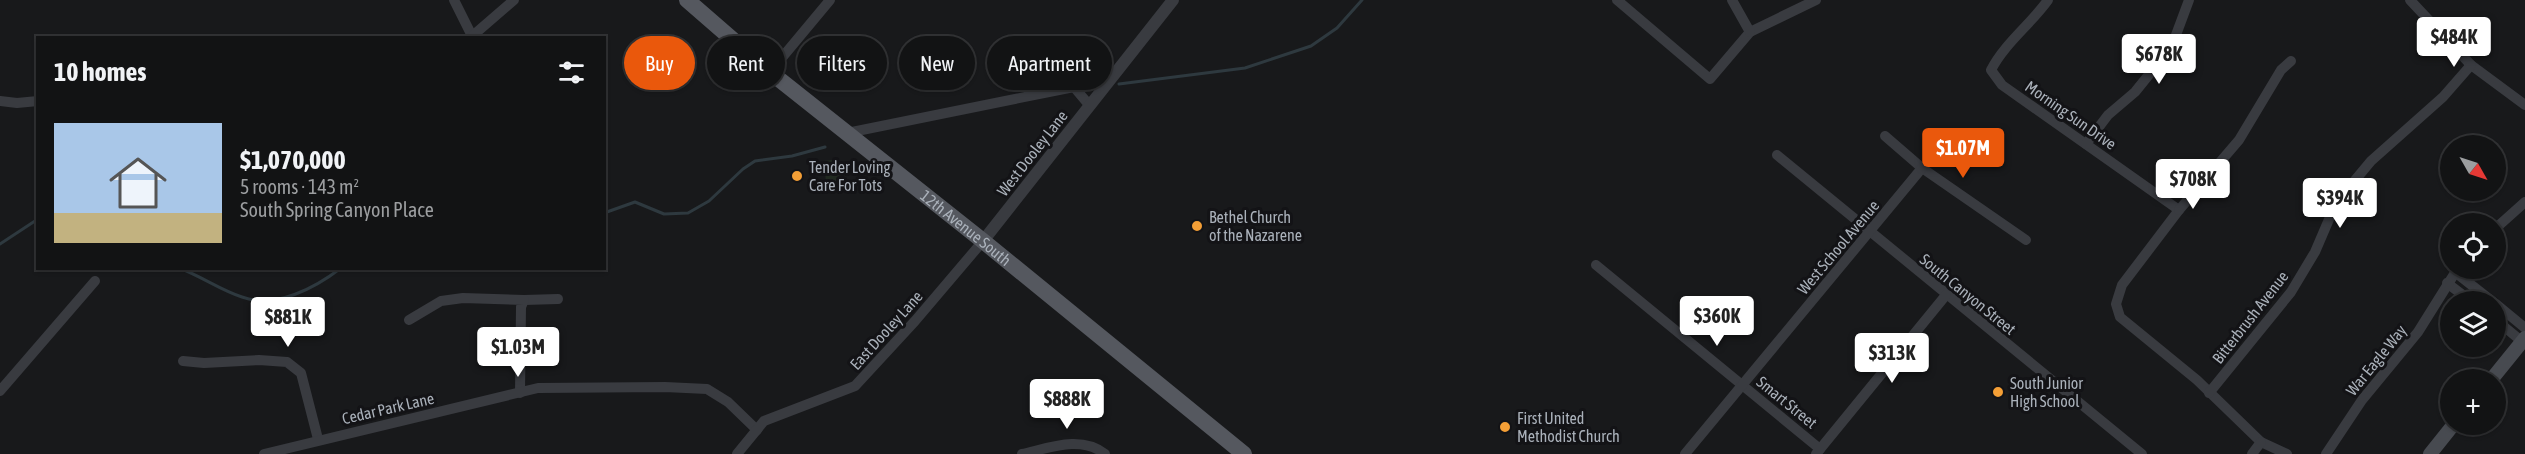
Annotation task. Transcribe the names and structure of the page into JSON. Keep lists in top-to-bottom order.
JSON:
{
  "streets": {
    "main road": ["12th Avenue South"],
    "street": [
      "Morning Sun Drive",
      "West Dooley Lane",
      "West School Avenue",
      "South Canyon Street",
      "Bitterbrush Avenue",
      "East Dooley Lane",
      "War Eagle Way",
      "Smart Street",
      "Cedar Park Lane"
    ]
  },
  "crossings": [
    ["West Dooley Lane", "12th Avenue South"],
    ["West Dooley Lane", "East Dooley Lane"],
    ["12th Avenue South", "East Dooley Lane"],
    ["West School Avenue", "South Canyon Street"],
    ["West School Avenue", "Smart Street"],
    ["East Dooley Lane", "Cedar Park Lane"]
  ],
  "places": [
    "Tender Loving Care For Tots",
    "Bethel Church of the Nazarene",
    "South Junior High School",
    "First United Methodist Church"
  ],
  "north": "bottom right",
  "page": {
    "price": [
      "$484K",
      "$678K",
      "$1.07M",
      "$708K",
      "$394K",
      "$360K",
      "$881K",
      "$1.03M",
      "$313K",
      "$888K"
    ],
    "chip": [
      "Buy",
      "Rent",
      "Filters",
      "New",
      "Apartment"
    ],
    "heading": "10 homes",
    "list": [
      {
        "name": "$1,070,000",
        "note": "5 rooms · 143 m² · South Spring Canyon Place"
      }
    ],
    "map_buttons": "+"
  }
}
